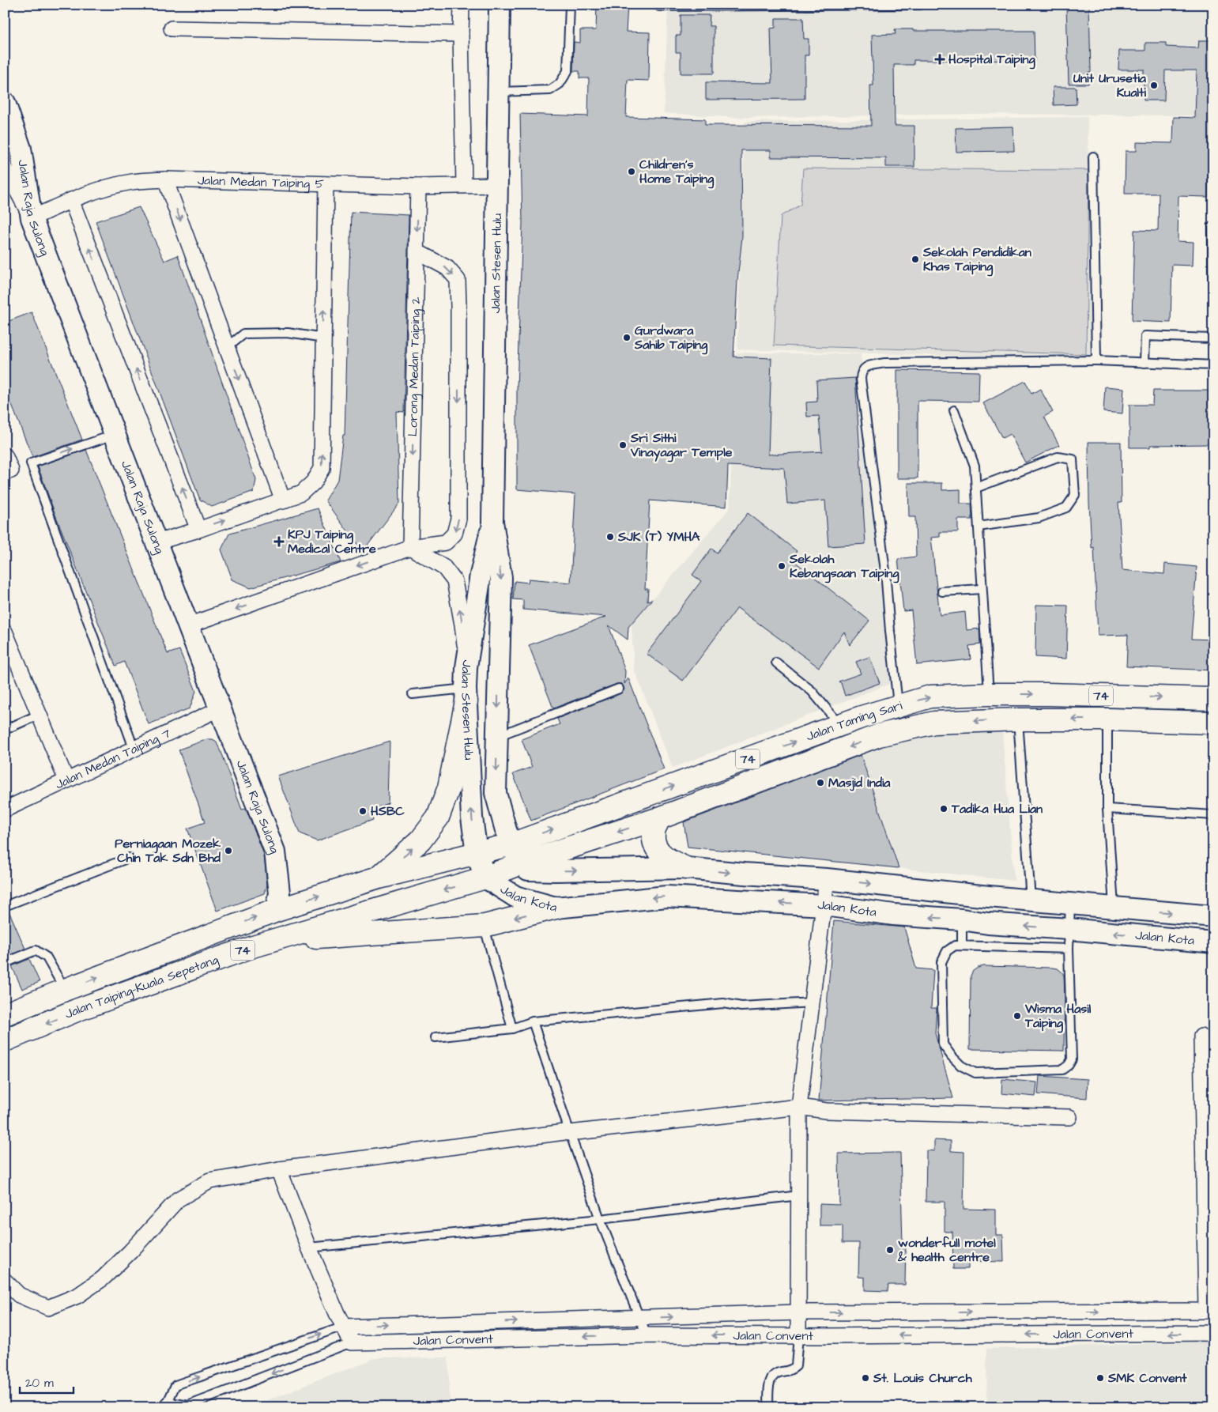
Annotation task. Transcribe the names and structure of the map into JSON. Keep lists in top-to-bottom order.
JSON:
{
  "streets": {
    "main road": [
      "Jalan Raja Sulong",
      "Jalan Stesen Hulu",
      "74",
      "Jalan Taming Sari",
      "Jalan Kota",
      "Jalan Taiping-Kuala Sepetang"
    ],
    "street": [
      "Jalan Medan Taiping 5",
      "Lorong Medan Taiping 2",
      "Jalan Medan Taiping 7",
      "Jalan Convent"
    ]
  },
  "crossings": [
    ["Jalan Medan Taiping 5", "Jalan Raja Sulong"],
    ["Jalan Medan Taiping 5", "Jalan Stesen Hulu"],
    ["Jalan Medan Taiping 5", "Lorong Medan Taiping 2"],
    ["Jalan Raja Sulong", "Jalan Medan Taiping 7"],
    ["Jalan Raja Sulong", "Jalan Taiping-Kuala Sepetang"],
    ["Jalan Stesen Hulu", "74"],
    ["Jalan Stesen Hulu", "Jalan Taming Sari"],
    ["Jalan Stesen Hulu", "Jalan Kota"],
    ["Jalan Stesen Hulu", "Jalan Taiping-Kuala Sepetang"],
    ["74", "Jalan Taming Sari"],
    ["74", "Jalan Kota"],
    ["74", "Jalan Taiping-Kuala Sepetang"],
    ["Jalan Taming Sari", "Jalan Kota"],
    ["Jalan Kota", "Jalan Taiping-Kuala Sepetang"]
  ],
  "places": {
    "health": ["Hospital Taiping", "KPJ Taiping Medical Centre"],
    "other": [
      "Unit Urusetia Kualti",
      "Children's Home Taiping",
      "Sekolah Pendidikan Khas Taiping",
      "Gurdwara Sahib Taiping",
      "Sri Sithi Vinayagar Temple",
      "SJK (T) YMHA",
      "Sekolah Kebangsaan Taiping",
      "Masjid India",
      "Tadika Hua Lian",
      "HSBC",
      "Perniagaan Mozek Chin Tak Sdn Bhd",
      "Wisma Hasil Taiping",
      "wonderfull motel & health centre",
      "St. Louis Church",
      "SMK Convent"
    ]
  },
  "scale_bar": "20 m"
}
